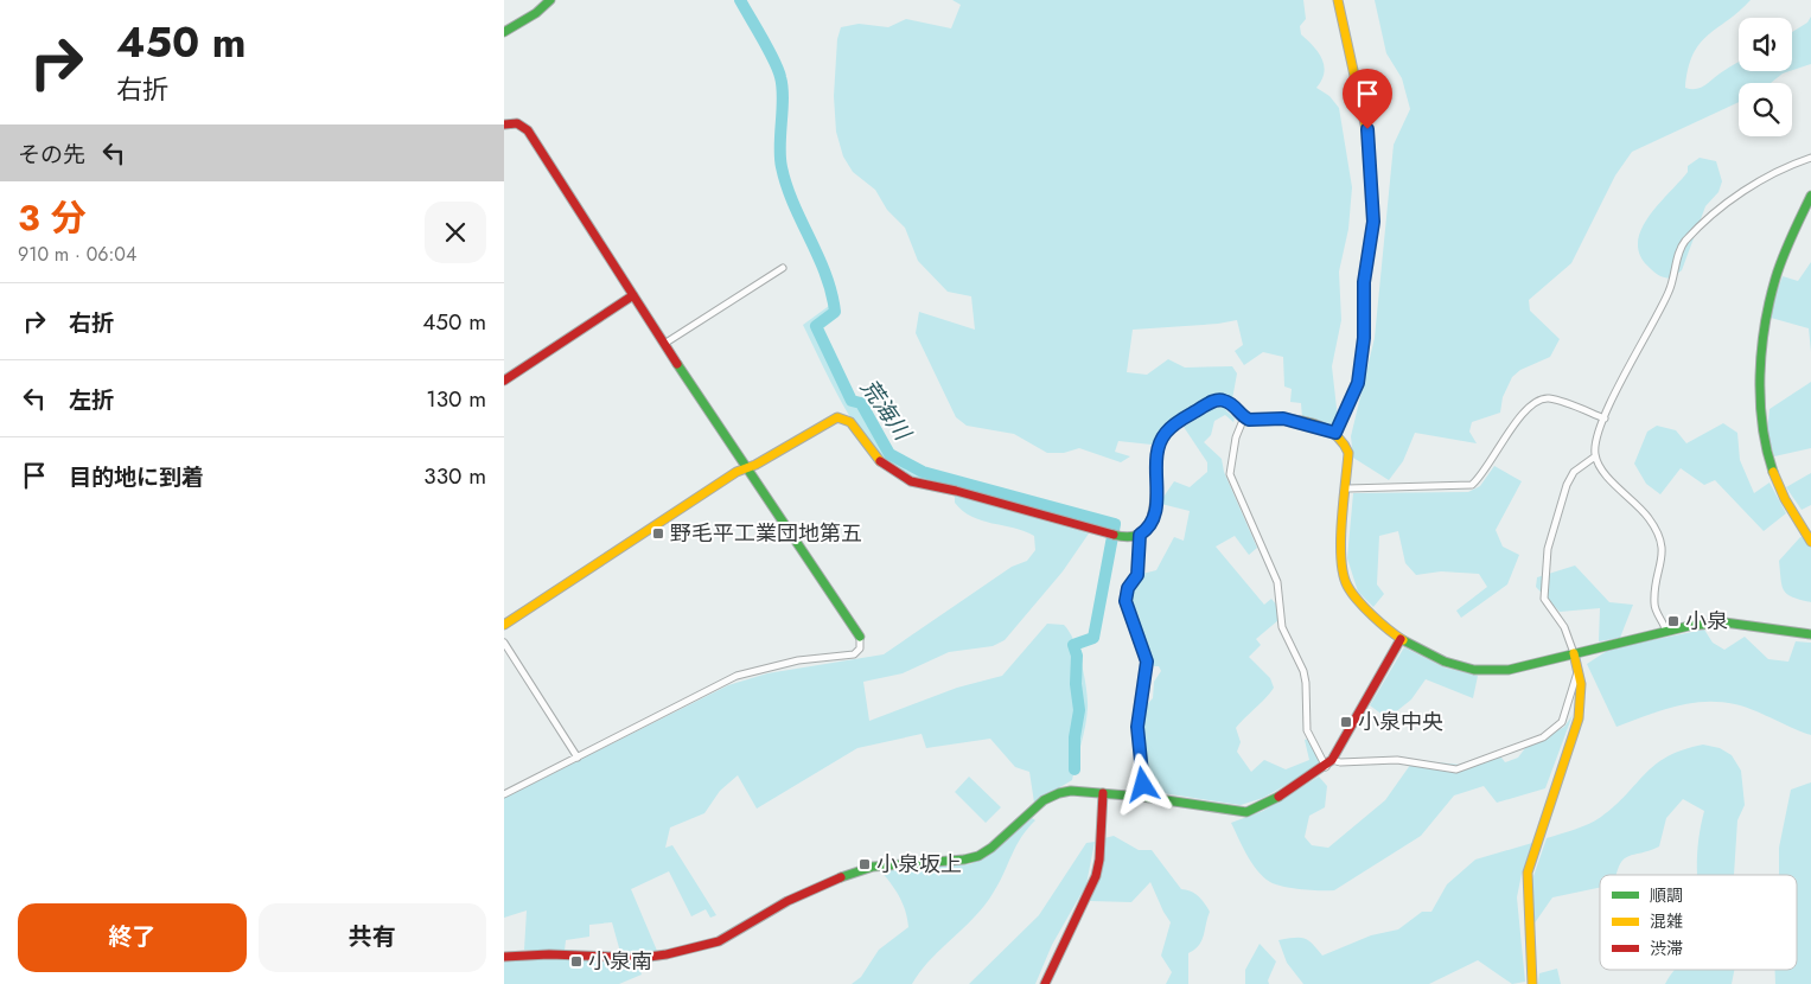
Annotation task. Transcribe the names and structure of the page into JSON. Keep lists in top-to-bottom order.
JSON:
{
  "water": ["荒海川"],
  "places": {
    "transit": [
      "野毛平工業団地第五",
      "小泉",
      "小泉中央",
      "小泉坂上",
      "小泉南"
    ]
  },
  "legend": ["順調", "混雑", "渋滞"],
  "page": {
    "turn": ["450 m", "右折"],
    "then": "その先",
    "heading": ["3 分", "910 m · 06:04"],
    "list": [
      {
        "name": "右折",
        "value": "450 m"
      },
      {
        "name": "左折",
        "value": "130 m"
      },
      {
        "name": "目的地に到着",
        "value": "330 m"
      }
    ],
    "buttons": ["終了", "共有"]
  }
}
